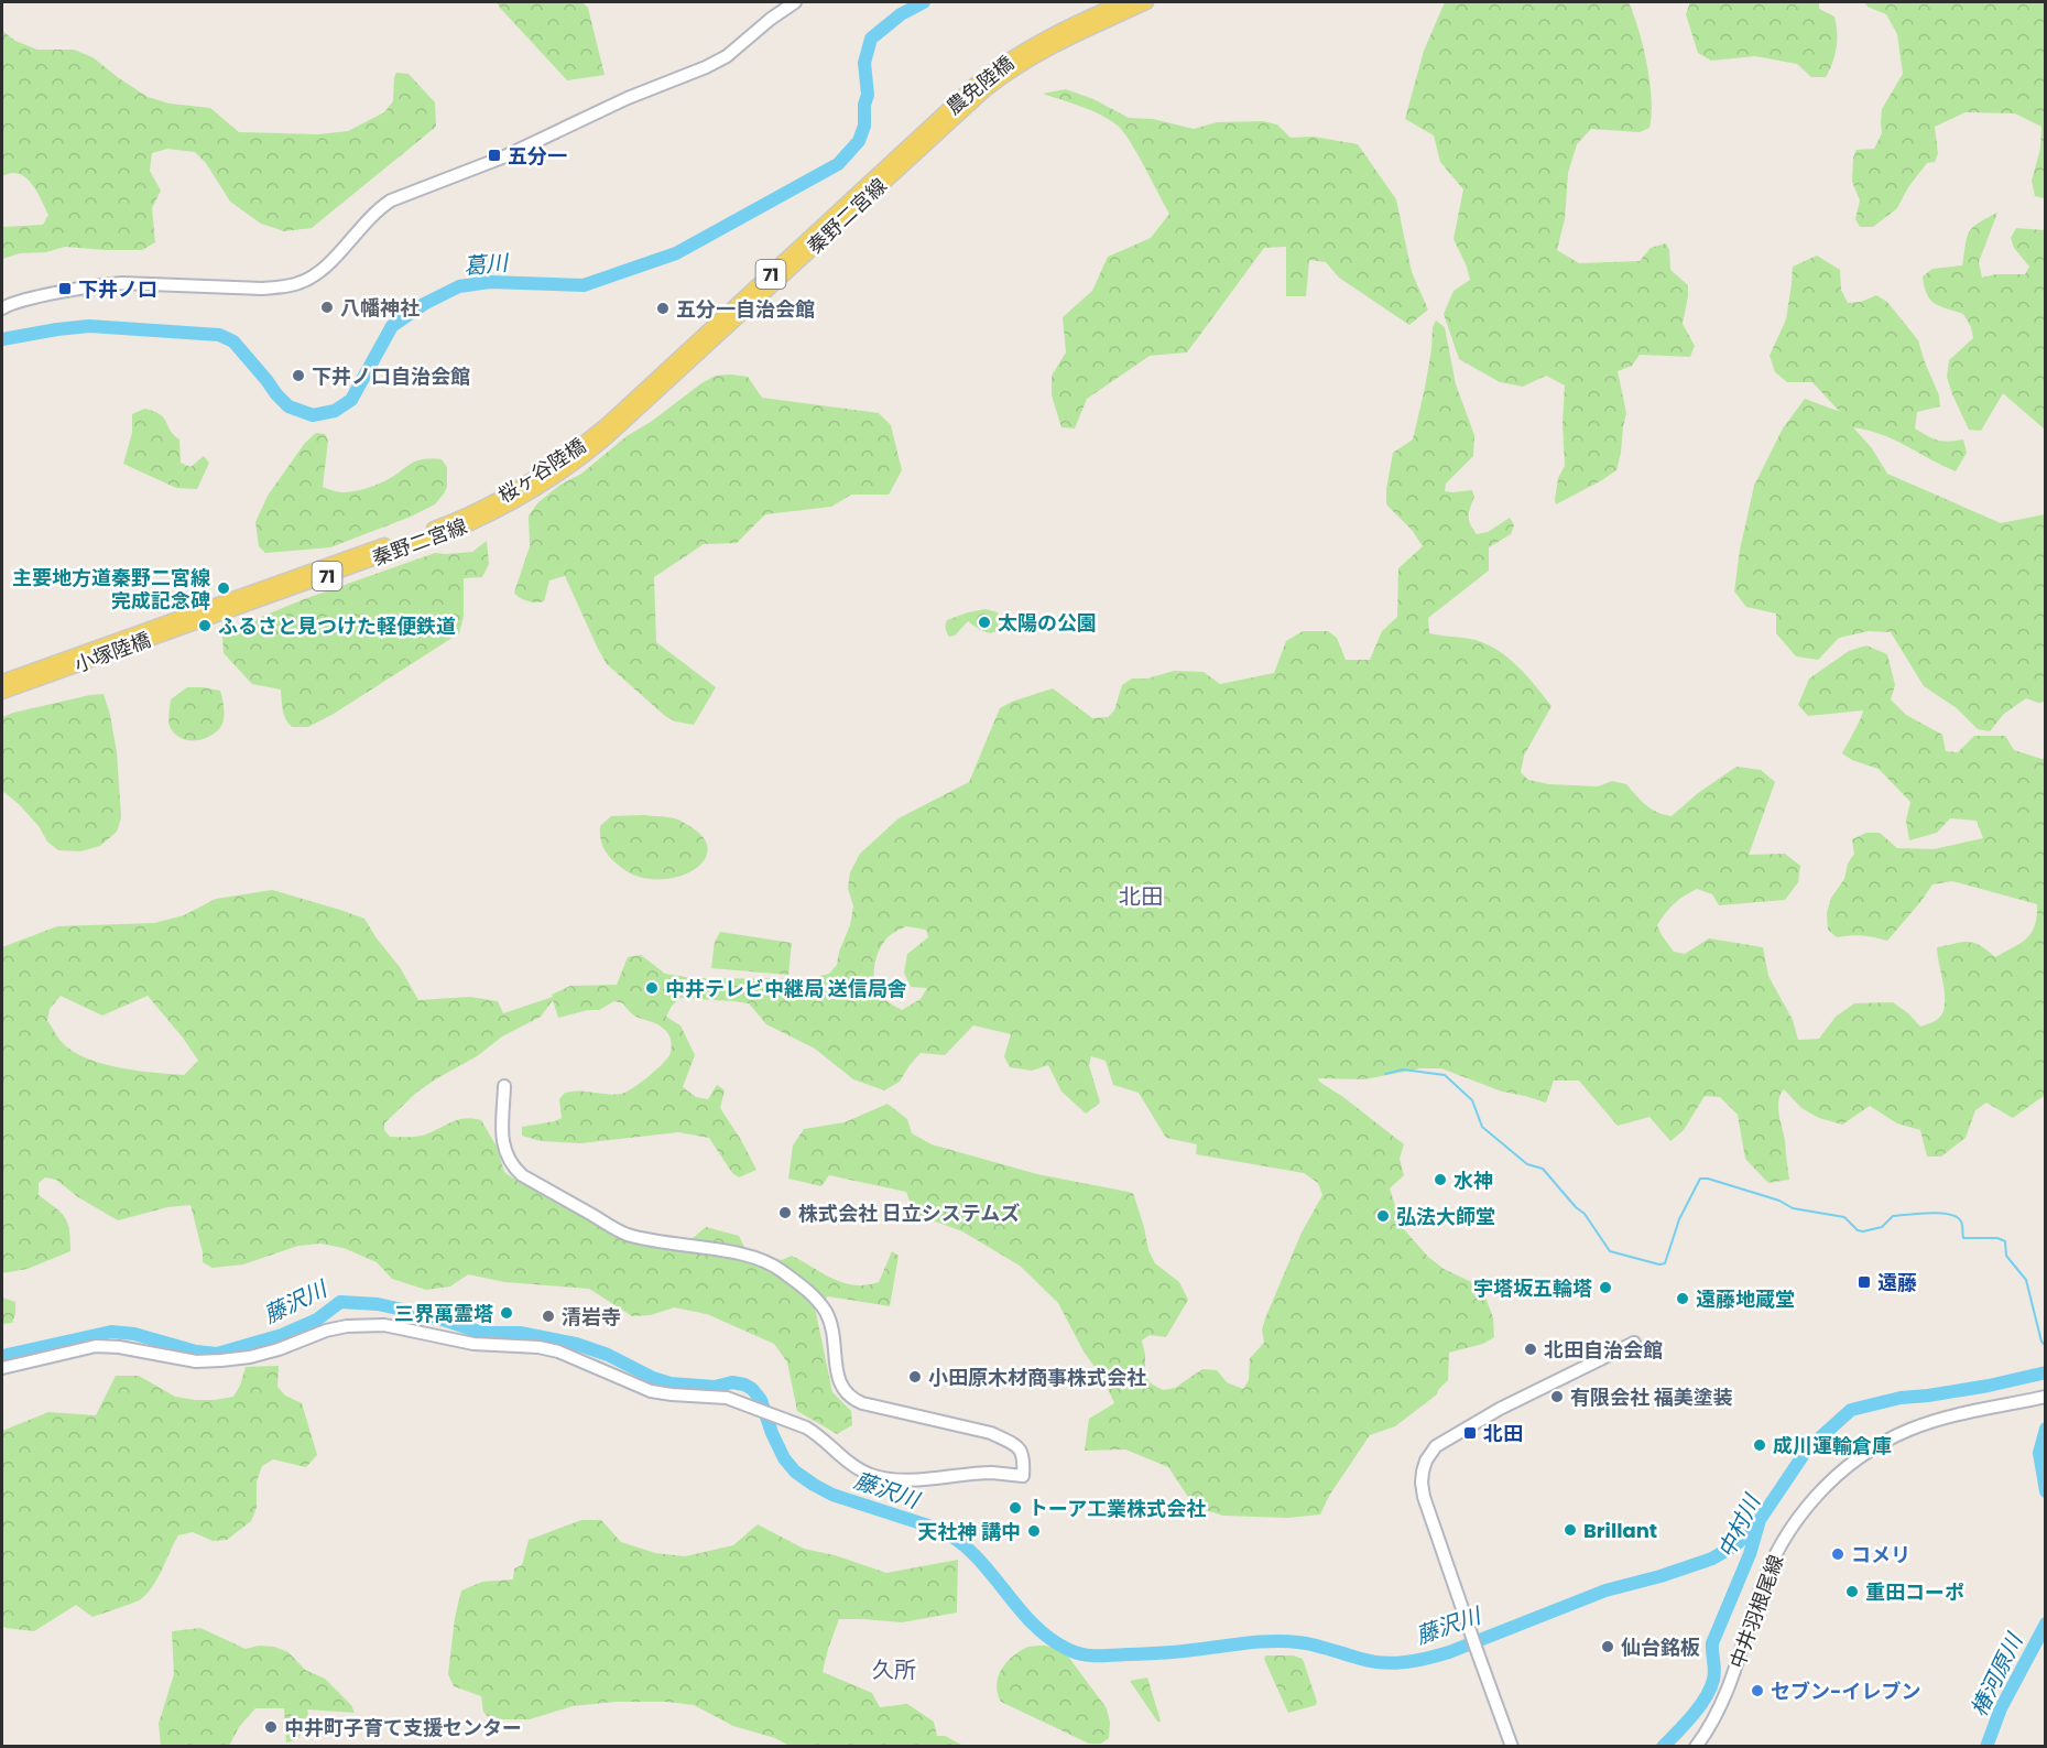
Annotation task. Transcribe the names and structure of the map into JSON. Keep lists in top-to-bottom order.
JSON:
{
  "streets": {
    "main road": [
      "農免陸橋",
      "秦野二宮線",
      "71",
      "桜ヶ谷陸橋",
      "小塚陸橋"
    ],
    "street": ["中井羽根尾線"]
  },
  "crossings": [
    ["農免陸橋", "秦野二宮線"],
    ["農免陸橋", "71"],
    ["秦野二宮線", "桜ヶ谷陸橋"],
    ["秦野二宮線", "小塚陸橋"],
    ["71", "小塚陸橋"]
  ],
  "districts": ["北田", "久所"],
  "water": [
    "葛川",
    "藤沢川",
    "中村川",
    "椿河原川"
  ],
  "places": {
    "transit": [
      "五分一",
      "下井ノ口",
      "遠藤",
      "北田"
    ],
    "other": [
      "八幡神社",
      "五分一自治会館",
      "下井ノ口自治会館",
      "主要地方道秦野二宮線 完成記念碑",
      "太陽の公園",
      "ふるさと見つけた軽便鉄道",
      "中井テレビ中継局 送信局舎",
      "水神",
      "株式会社 日立システムズ",
      "弘法大師堂",
      "宇塔坂五輪塔",
      "遠藤地蔵堂",
      "三界萬霊塔",
      "清岩寺",
      "北田自治会館",
      "小田原木材商事株式会社",
      "有限会社 福美塗装",
      "成川運輸倉庫",
      "トーア工業株式会社",
      "Brillant",
      "天社神 講中",
      "コメリ",
      "重田コーポ",
      "仙台銘板",
      "セブン-イレブン",
      "中井町子育て支援センター"
    ]
  }
}
